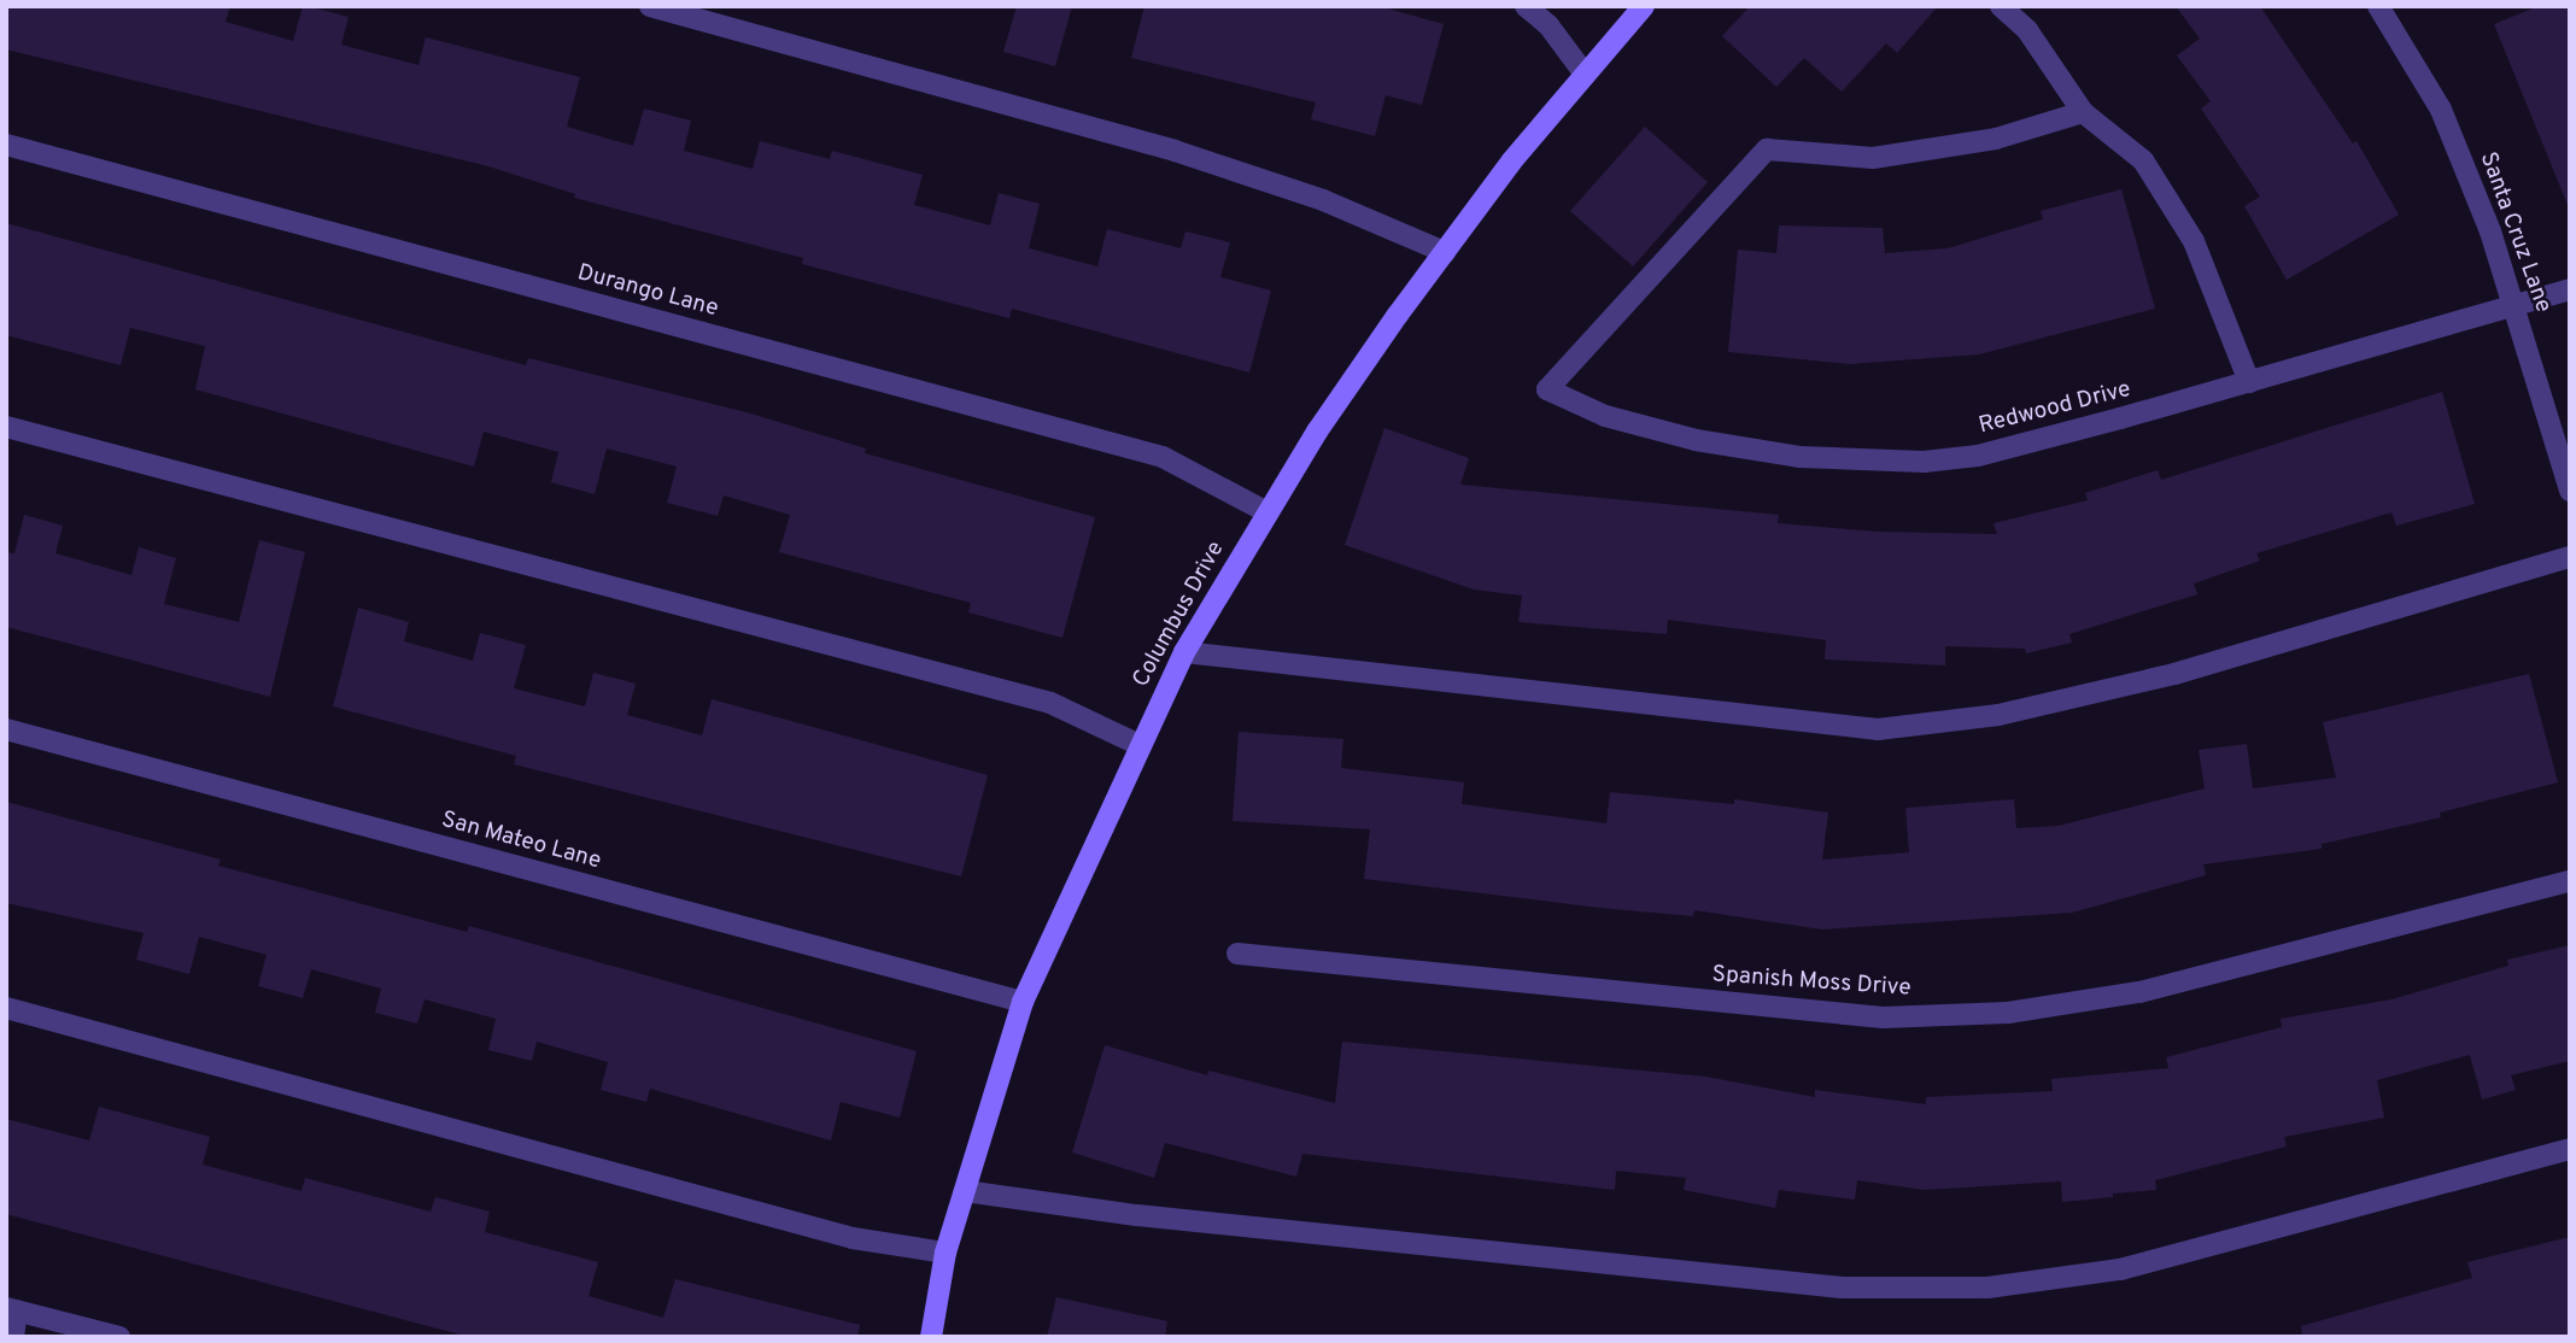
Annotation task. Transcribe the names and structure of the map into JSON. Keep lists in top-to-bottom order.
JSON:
{
  "streets": {
    "street": [
      "Santa Cruz Lane",
      "Durango Lane",
      "Redwood Drive",
      "Columbus Drive",
      "San Mateo Lane",
      "Spanish Moss Drive"
    ]
  },
  "crossings": [
    ["Santa Cruz Lane", "Redwood Drive"],
    ["Durango Lane", "Columbus Drive"],
    ["Columbus Drive", "San Mateo Lane"]
  ]
}
